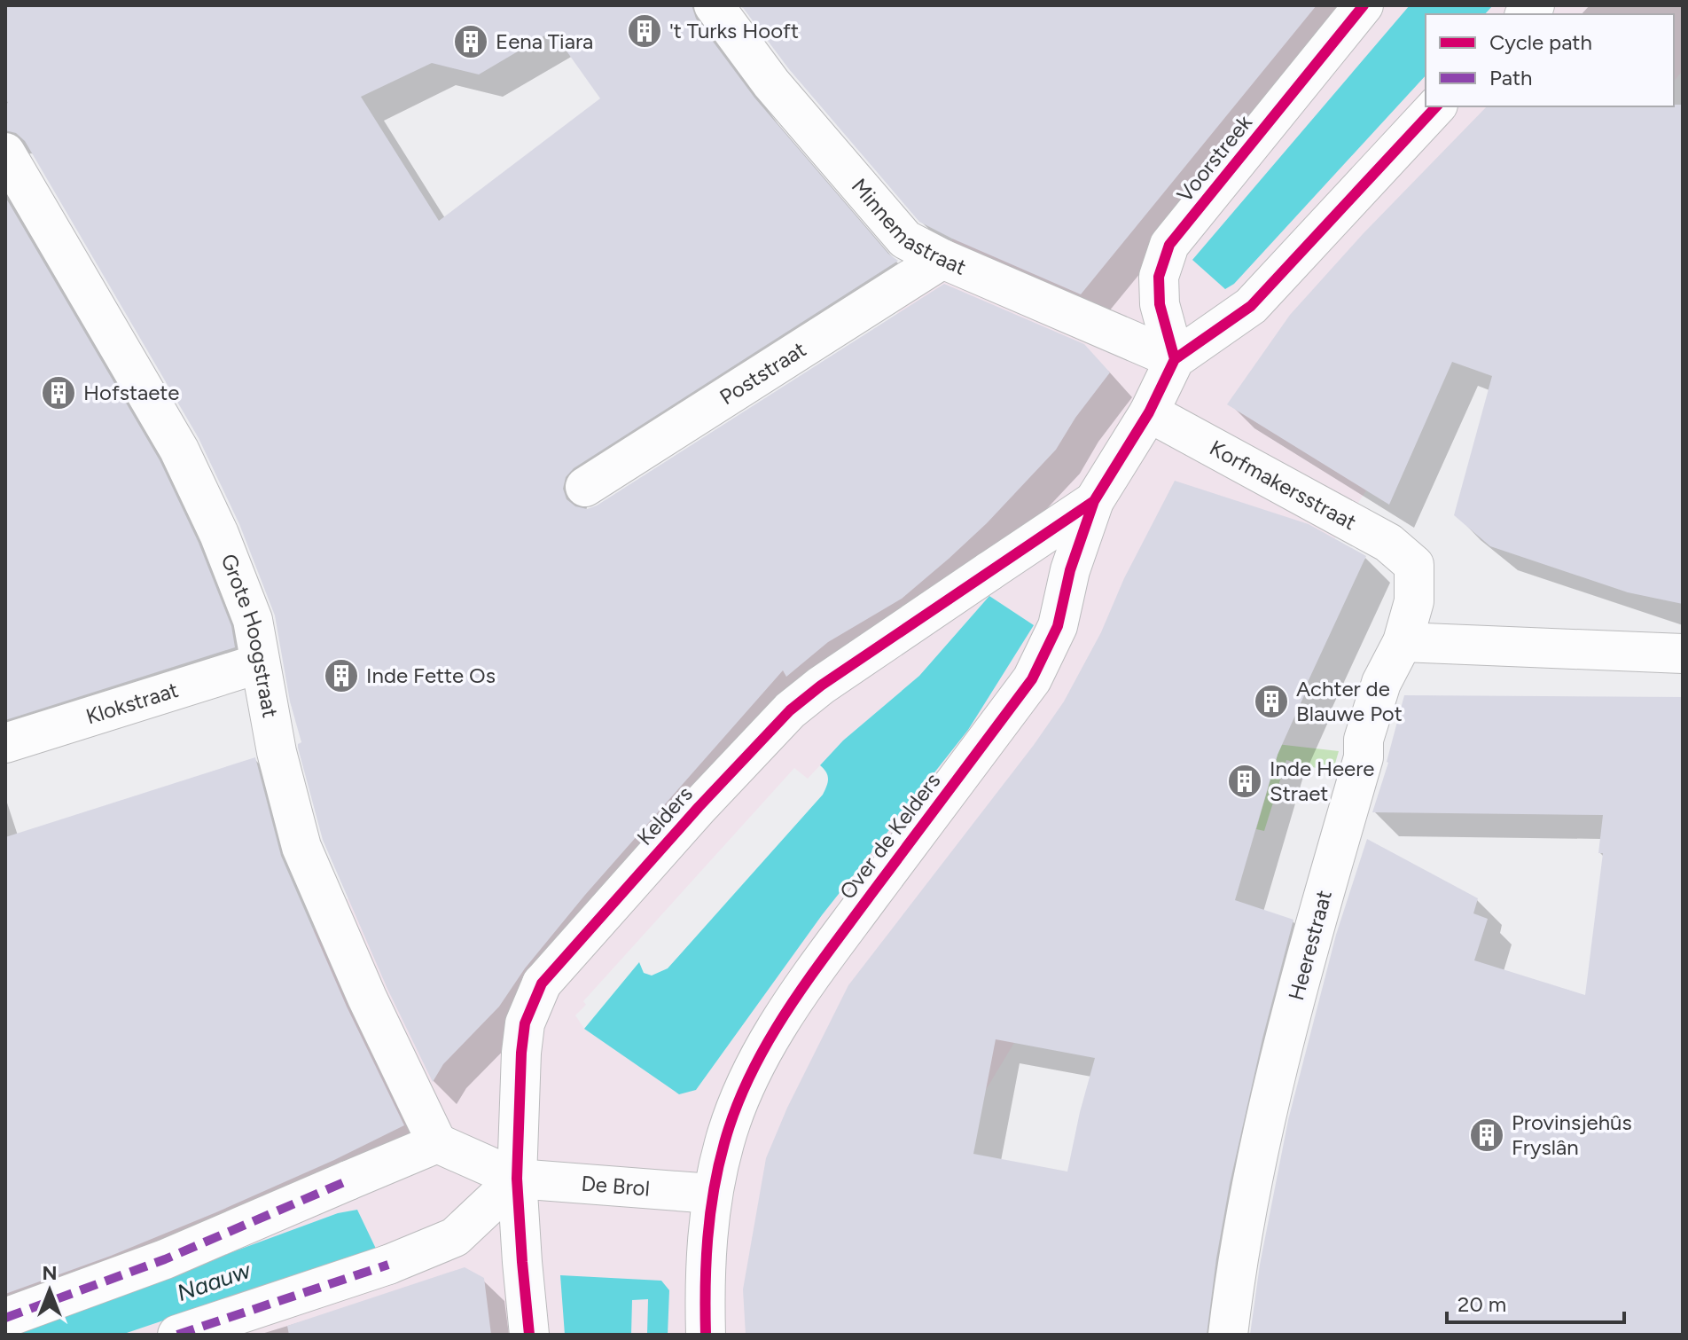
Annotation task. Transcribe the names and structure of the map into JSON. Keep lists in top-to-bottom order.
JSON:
{
  "streets": {
    "street": [
      "Voorstreek",
      "Minnemastraat",
      "Poststraat",
      "Korfmakersstraat",
      "Grote Hoogstraat",
      "Klokstraat",
      "Kelders",
      "Over de Kelders",
      "Heerestraat",
      "De Brol"
    ]
  },
  "crossings": [
    ["Voorstreek", "Minnemastraat"],
    ["Minnemastraat", "Poststraat"],
    ["Korfmakersstraat", "Over de Kelders"],
    ["Korfmakersstraat", "Heerestraat"],
    ["Grote Hoogstraat", "Klokstraat"],
    ["Grote Hoogstraat", "De Brol"],
    ["Kelders", "Over de Kelders"],
    ["Kelders", "De Brol"],
    ["Over de Kelders", "De Brol"]
  ],
  "water": ["Naauw"],
  "places": {
    "building": [
      "'t Turks Hooft",
      "Eena Tiara",
      "Hofstaete",
      "Inde Fette Os",
      "Achter de Blauwe Pot",
      "Inde Heere Straet",
      "Provinsjehûs Fryslân"
    ]
  },
  "legend": ["Cycle path", "Path"],
  "scale_bar": "20 m",
  "north": "top"
}
